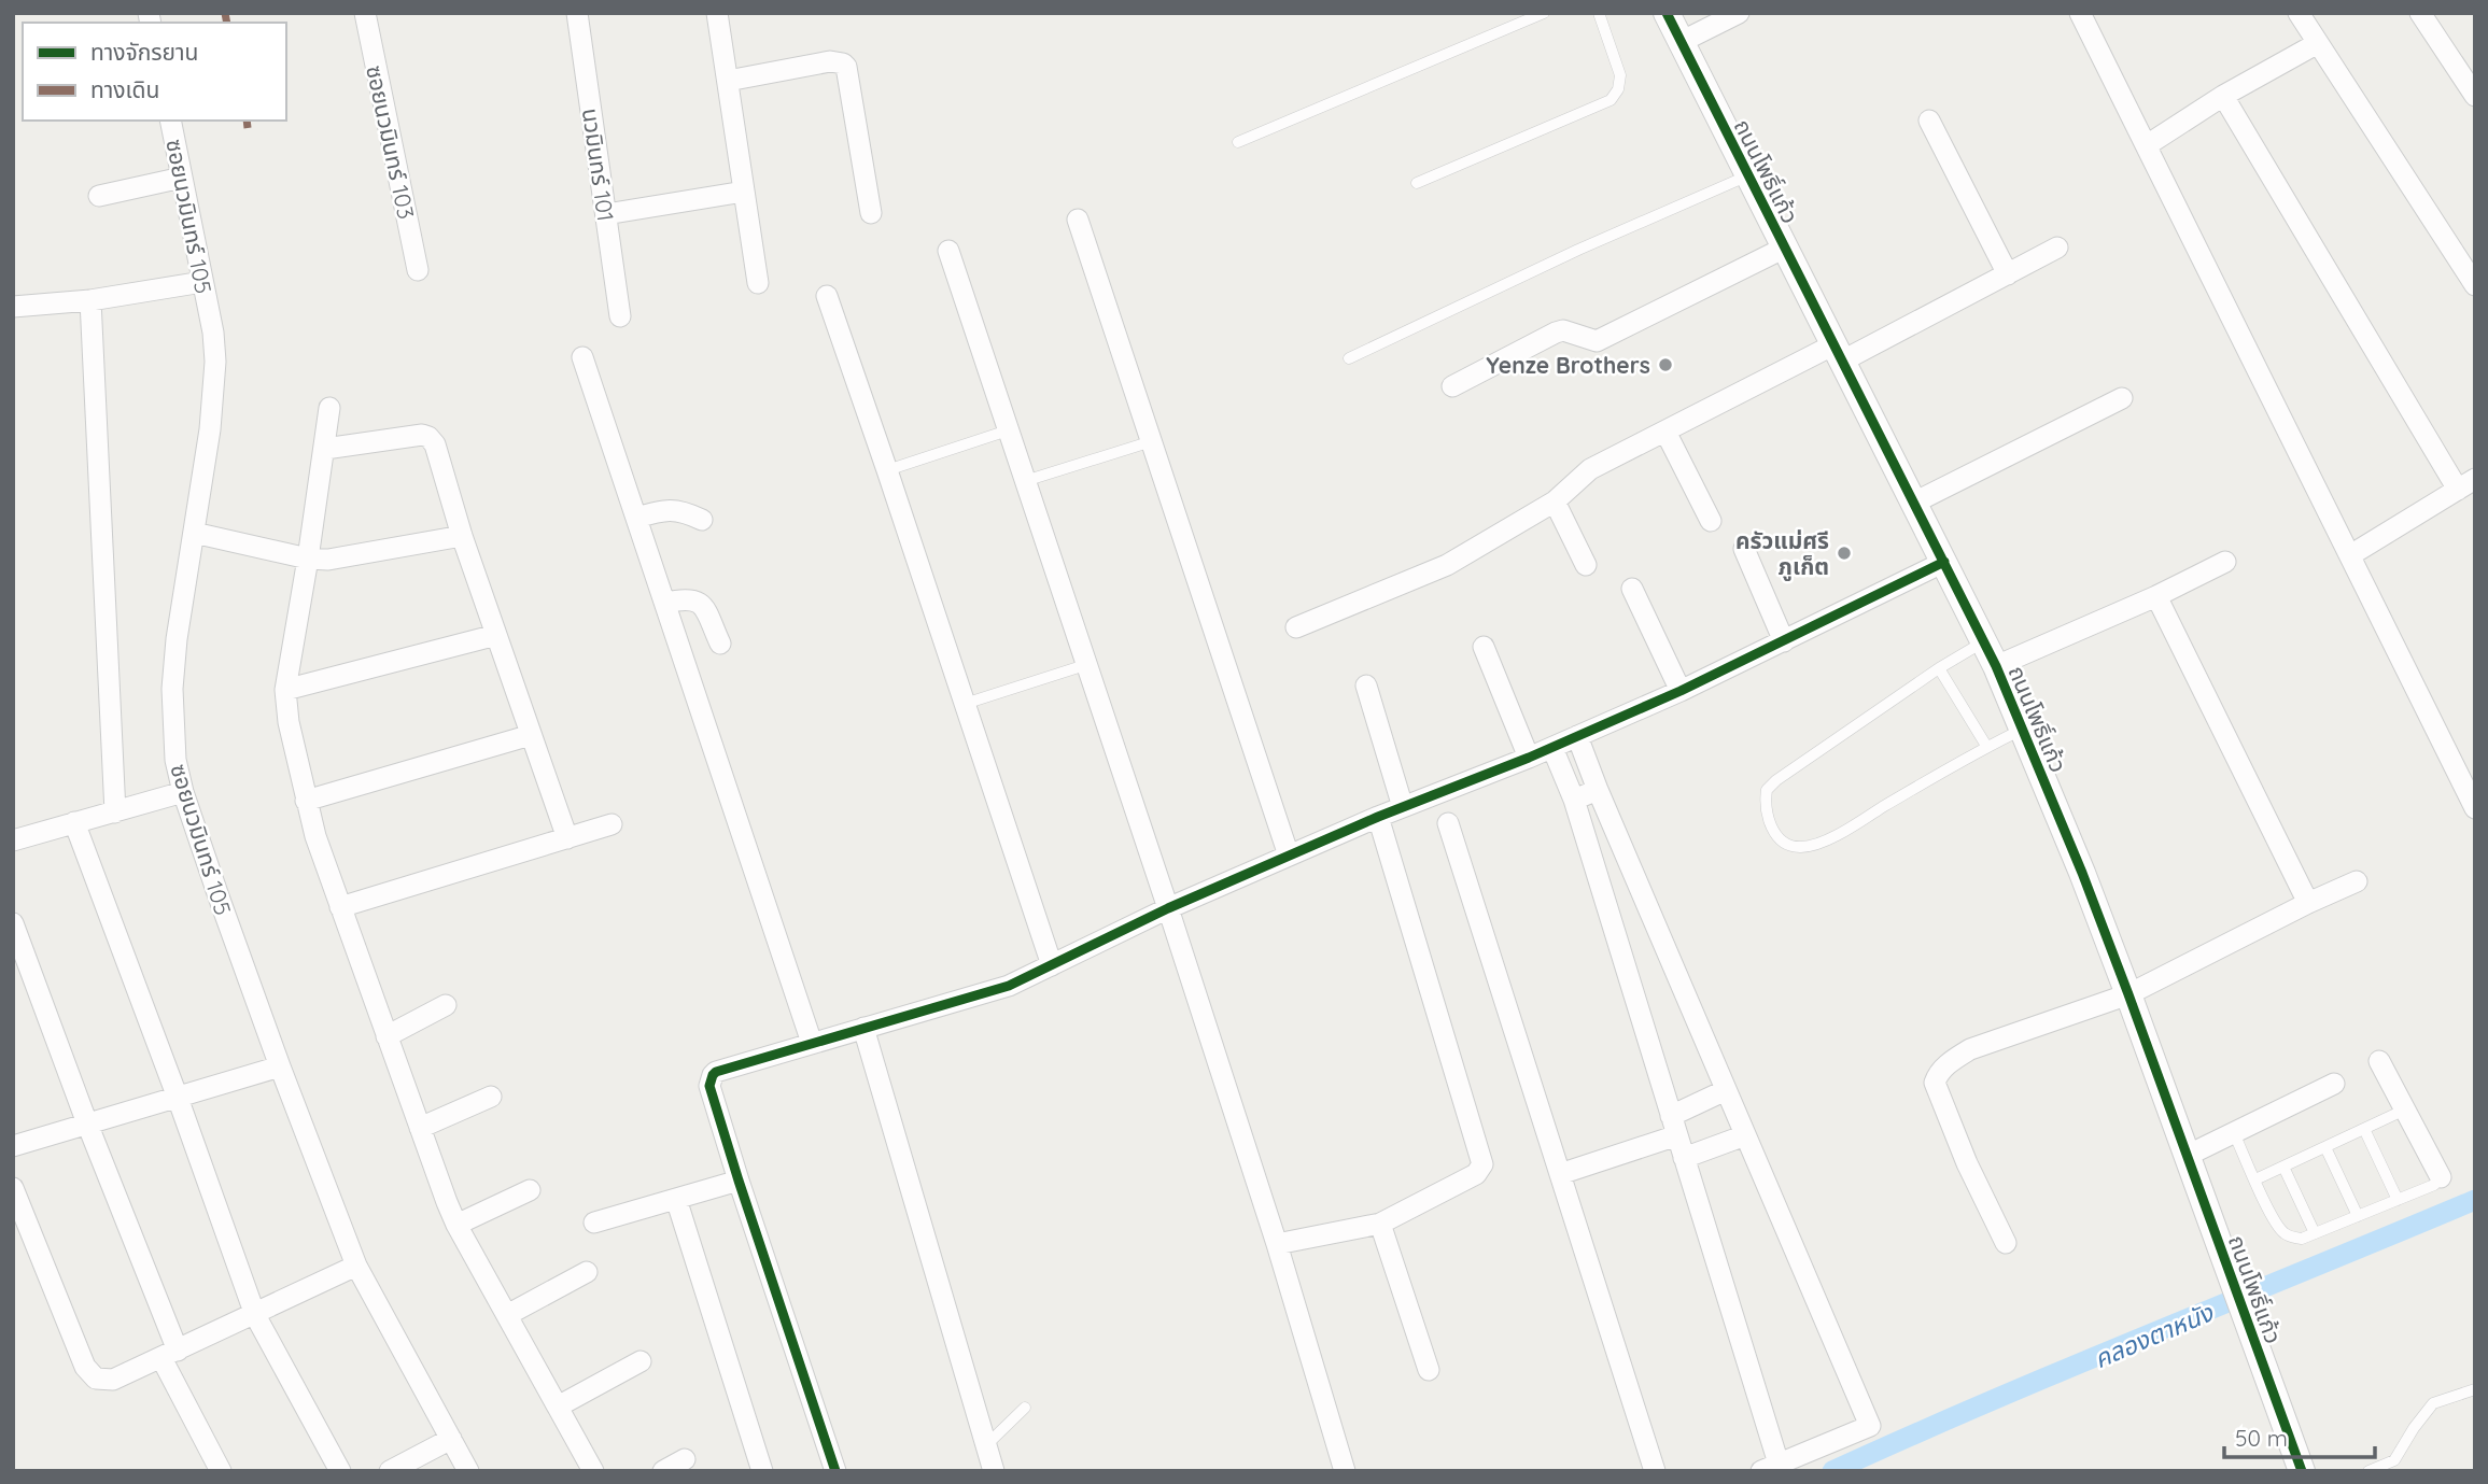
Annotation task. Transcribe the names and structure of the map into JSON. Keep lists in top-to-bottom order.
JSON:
{
  "streets": {
    "street": [
      "ซอยนวมินทร์ 103",
      "นวมินทร์ 101",
      "ถนนโพธิ์แก้ว",
      "ซอยนวมินทร์ 105"
    ]
  },
  "water": ["คลองตาหนัง"],
  "places": ["Yenze Brothers", "ครัวแม่ศรี ภูเก็ต"],
  "legend": ["ทางจักรยาน", "ทางเดิน"],
  "scale_bar": "50 m"
}
